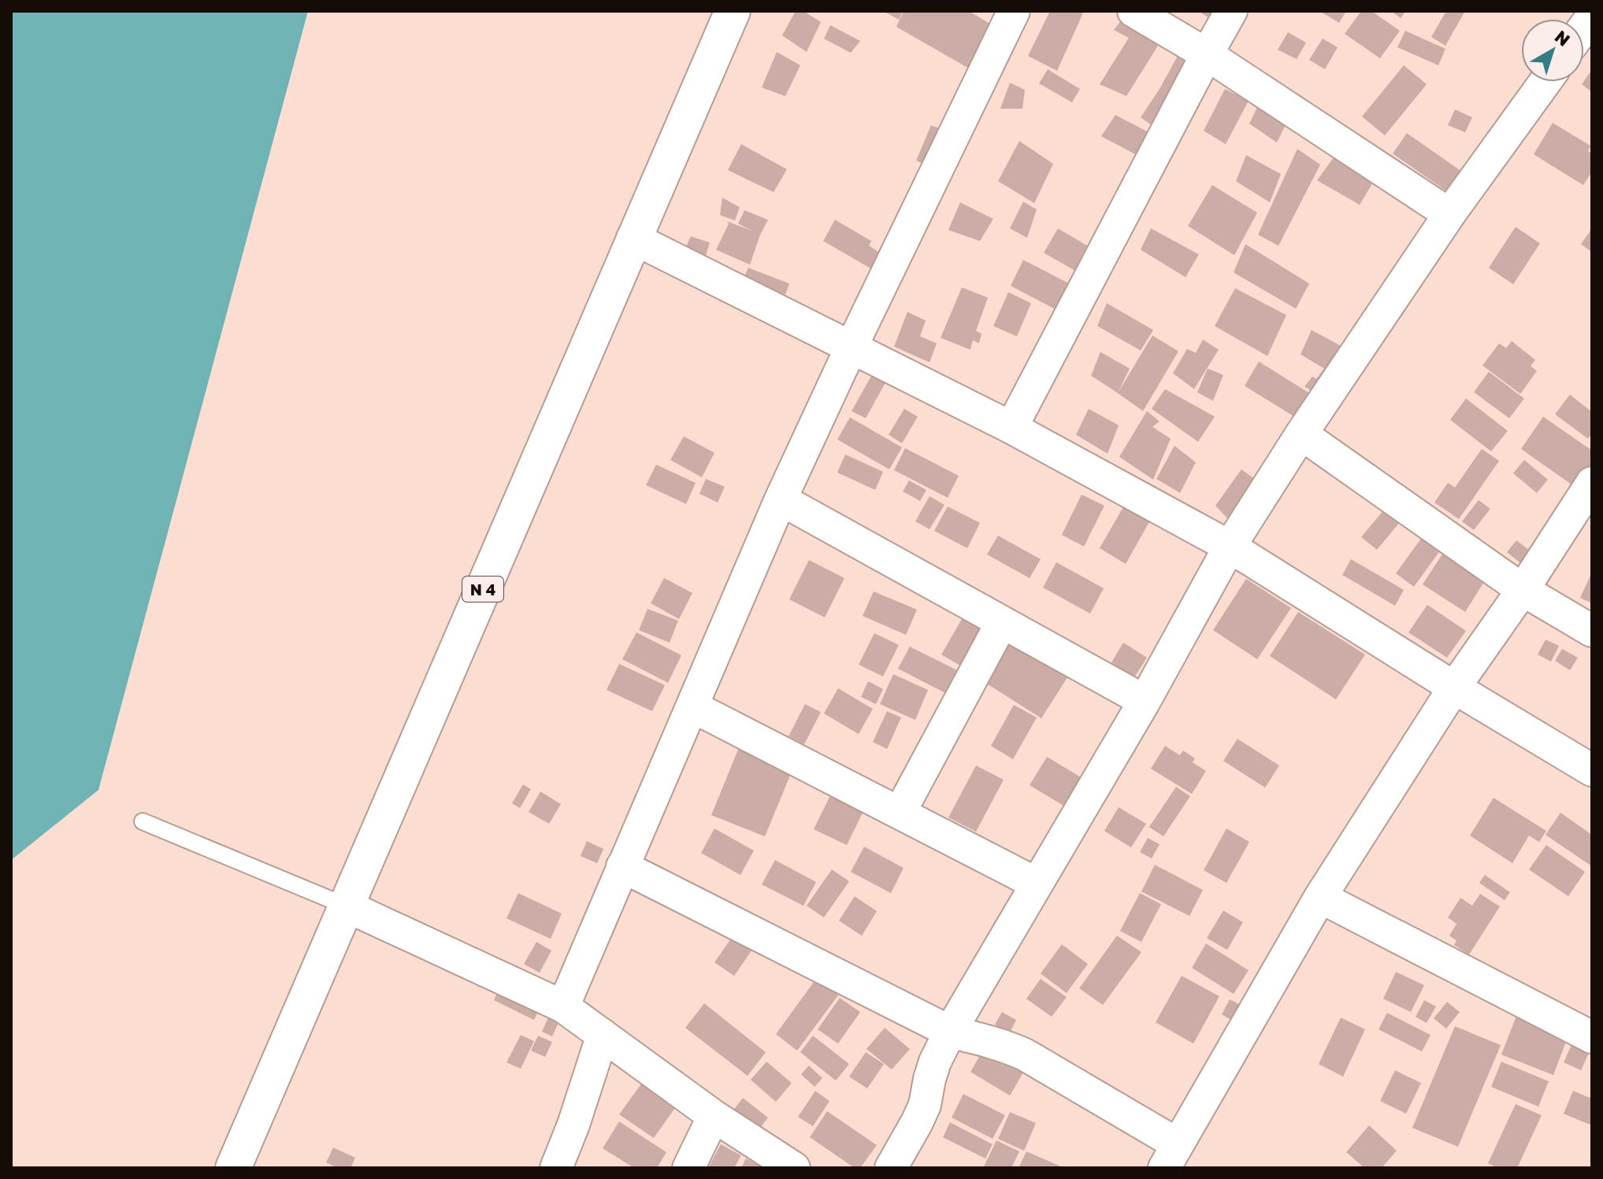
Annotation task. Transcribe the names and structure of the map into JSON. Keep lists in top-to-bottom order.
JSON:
{
  "streets": {
    "highway": ["N 4"]
  },
  "north": "top right"
}
